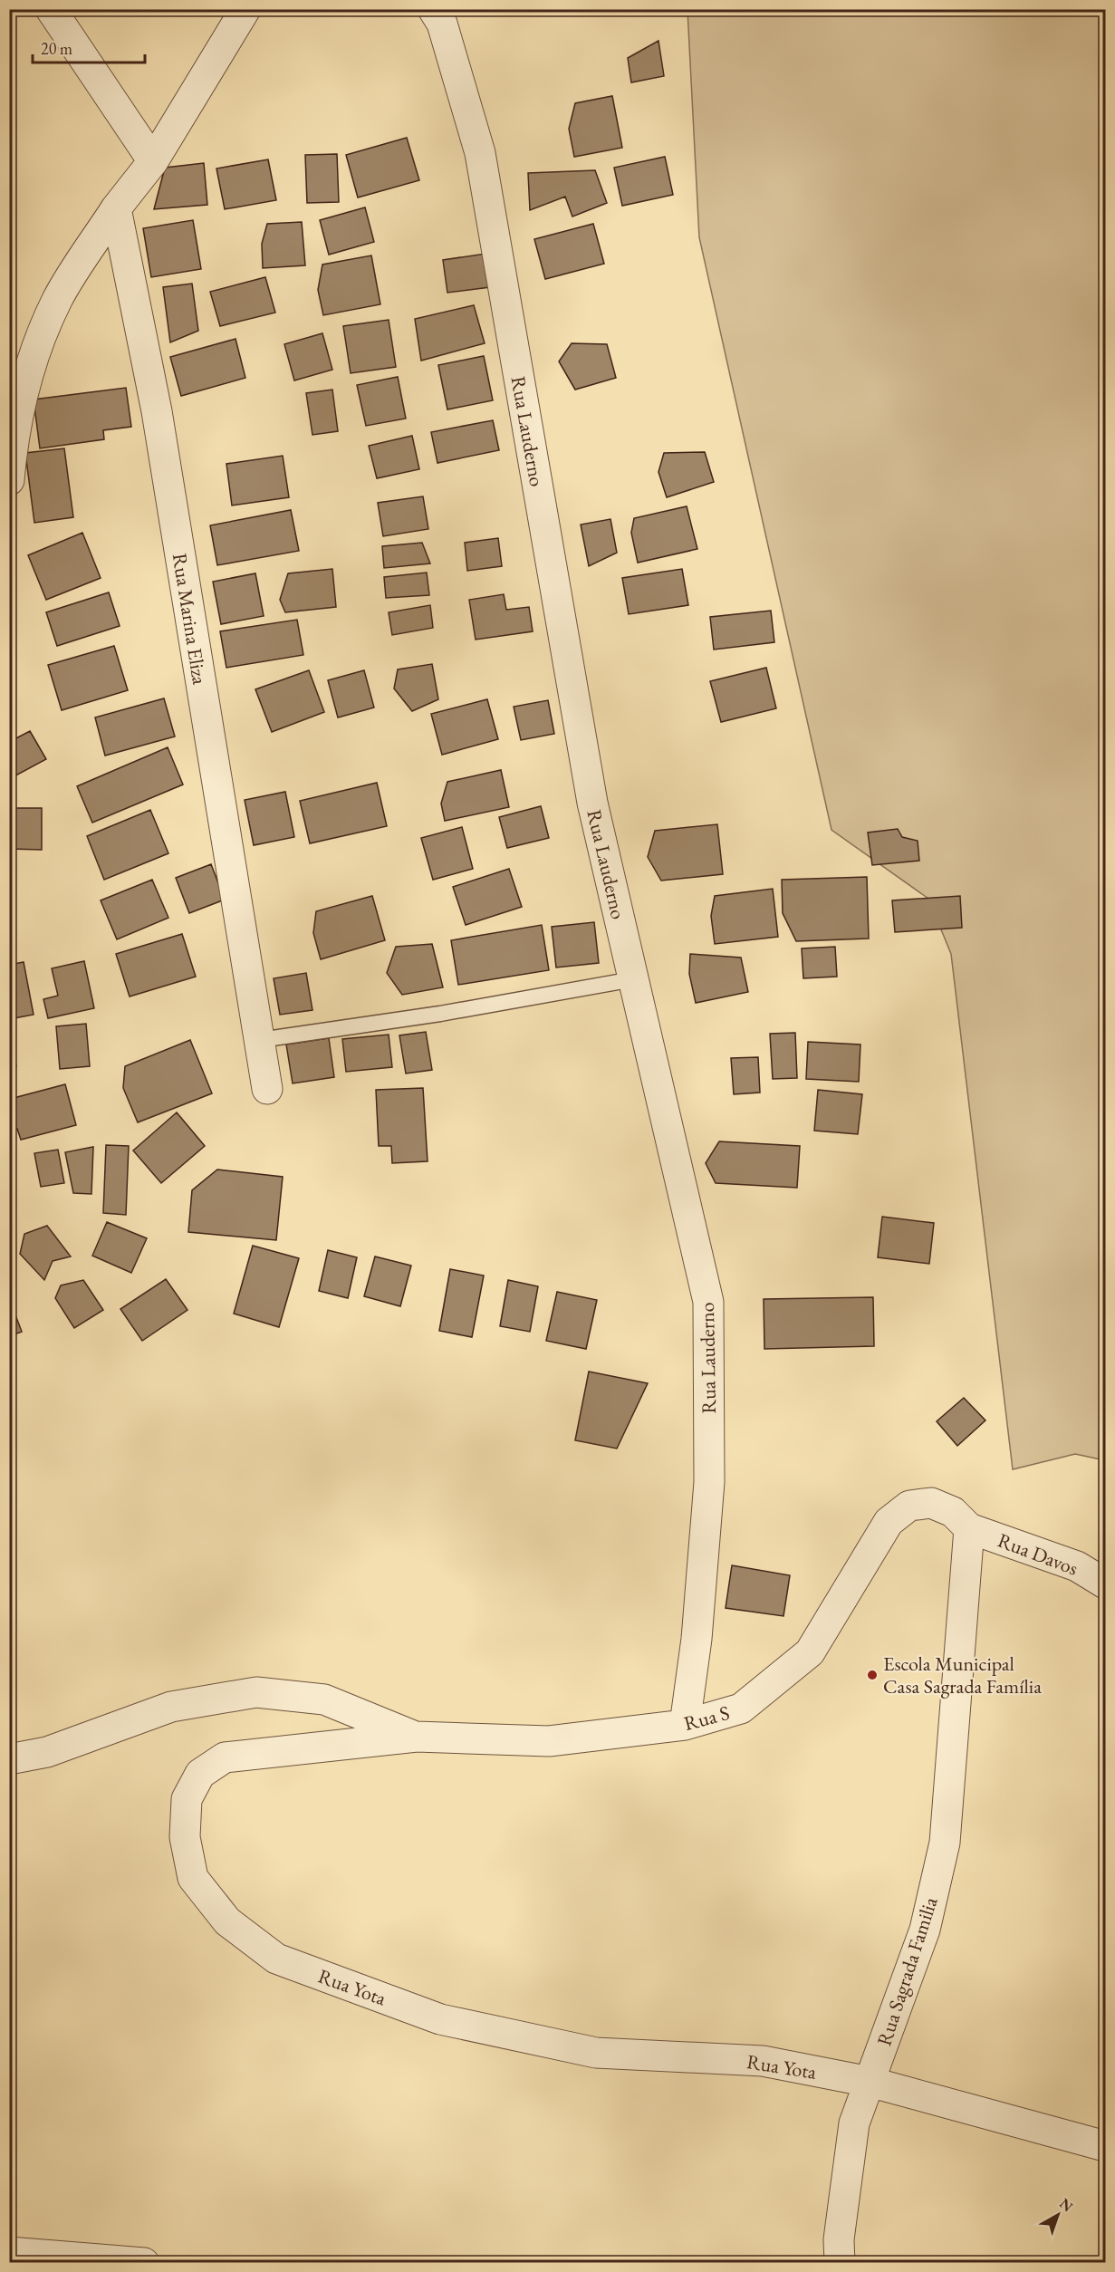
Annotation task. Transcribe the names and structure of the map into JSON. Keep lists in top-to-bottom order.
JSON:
{
  "streets": {
    "street": [
      "Rua Lauderno",
      "Rua Marina Eliza",
      "Rua Davos",
      "Rua S",
      "Rua Sagrada Familia",
      "Rua Yota"
    ]
  },
  "crossings": [
    ["Rua Lauderno", "Rua S"],
    ["Rua Davos", "Rua S"],
    ["Rua Davos", "Rua Sagrada Familia"],
    ["Rua S", "Rua Sagrada Familia"],
    ["Rua S", "Rua Yota"],
    ["Rua Sagrada Familia", "Rua Yota"]
  ],
  "places": ["Escola Municipal Casa Sagrada Família"],
  "scale_bar": "20 m",
  "north": "top right"
}
